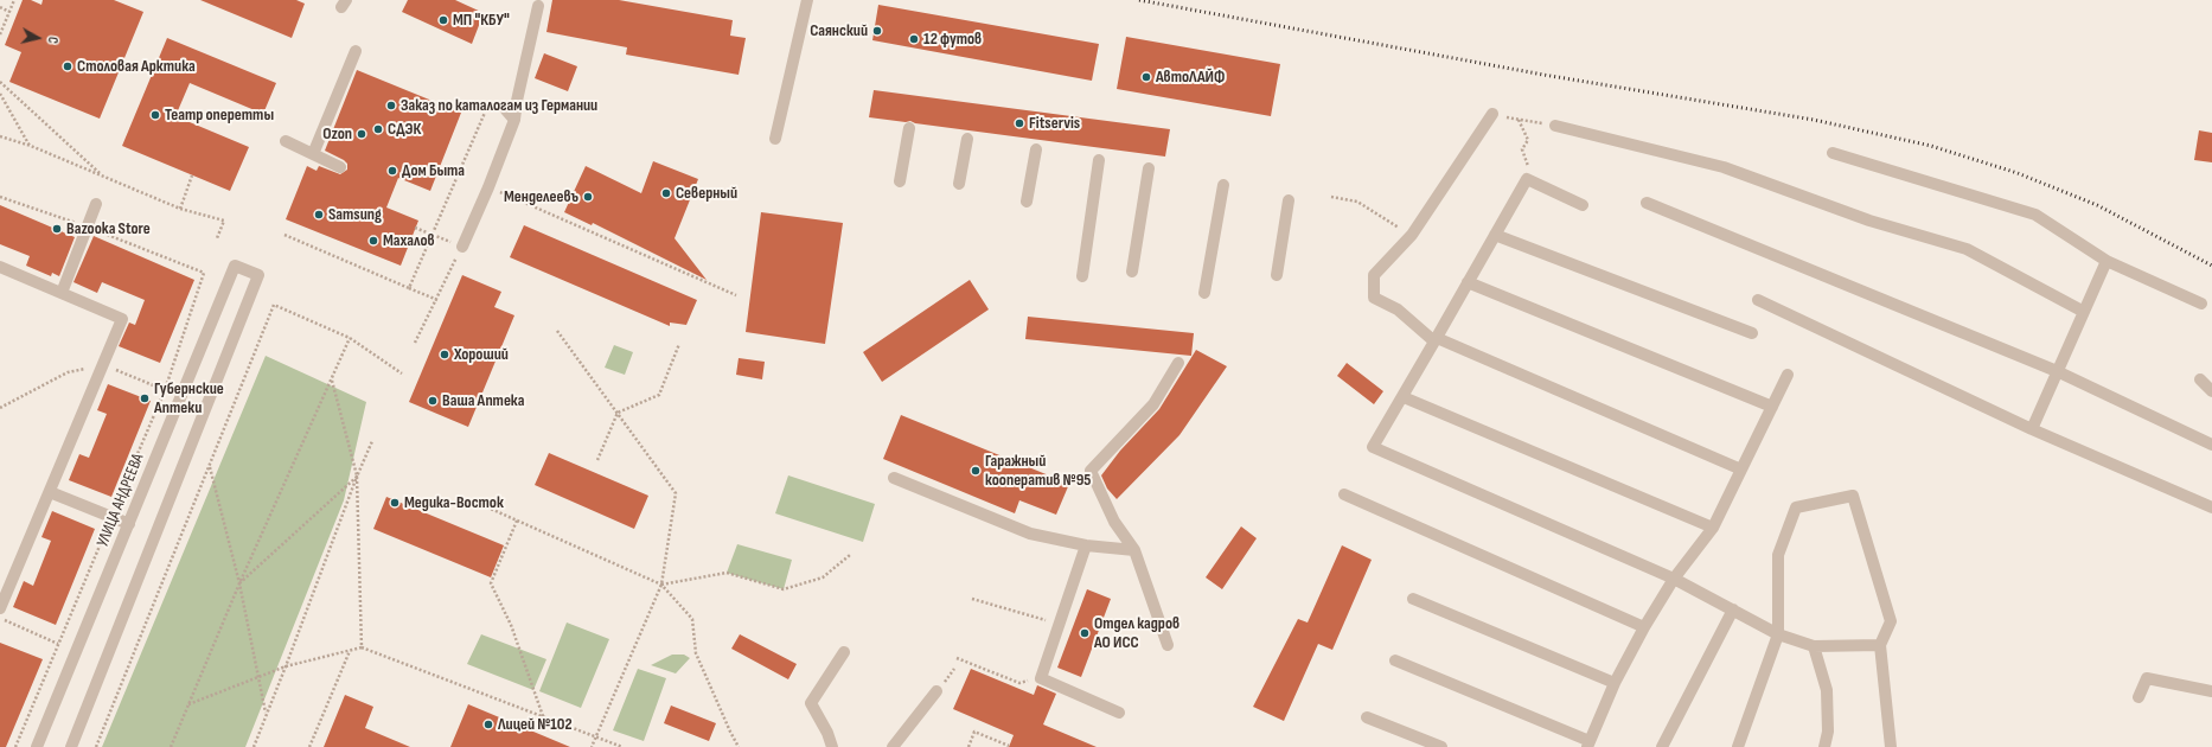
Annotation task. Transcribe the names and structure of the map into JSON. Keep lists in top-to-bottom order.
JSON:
{
  "streets": {
    "street": ["УЛИЦА АНДРЕЕВА"]
  },
  "places": [
    "МП \"КБУ\"",
    "Саянский",
    "12 футов",
    "Столовая Арктика",
    "АвтоЛАЙФ",
    "Заказ по каталогам из Германии",
    "Театр оперетты",
    "Fitservis",
    "СДЭК",
    "Ozon",
    "Дом Быта",
    "Северный",
    "Менделеевъ",
    "Samsung",
    "Bazooka Store",
    "Махалов",
    "Хороший",
    "Губернские Аптеки",
    "Ваша Аптека",
    "Гаражный кооператив №95",
    "Медика-Восток",
    "Отдел кадров АО ИСС",
    "Лицей №102"
  ],
  "north": "right"
}
